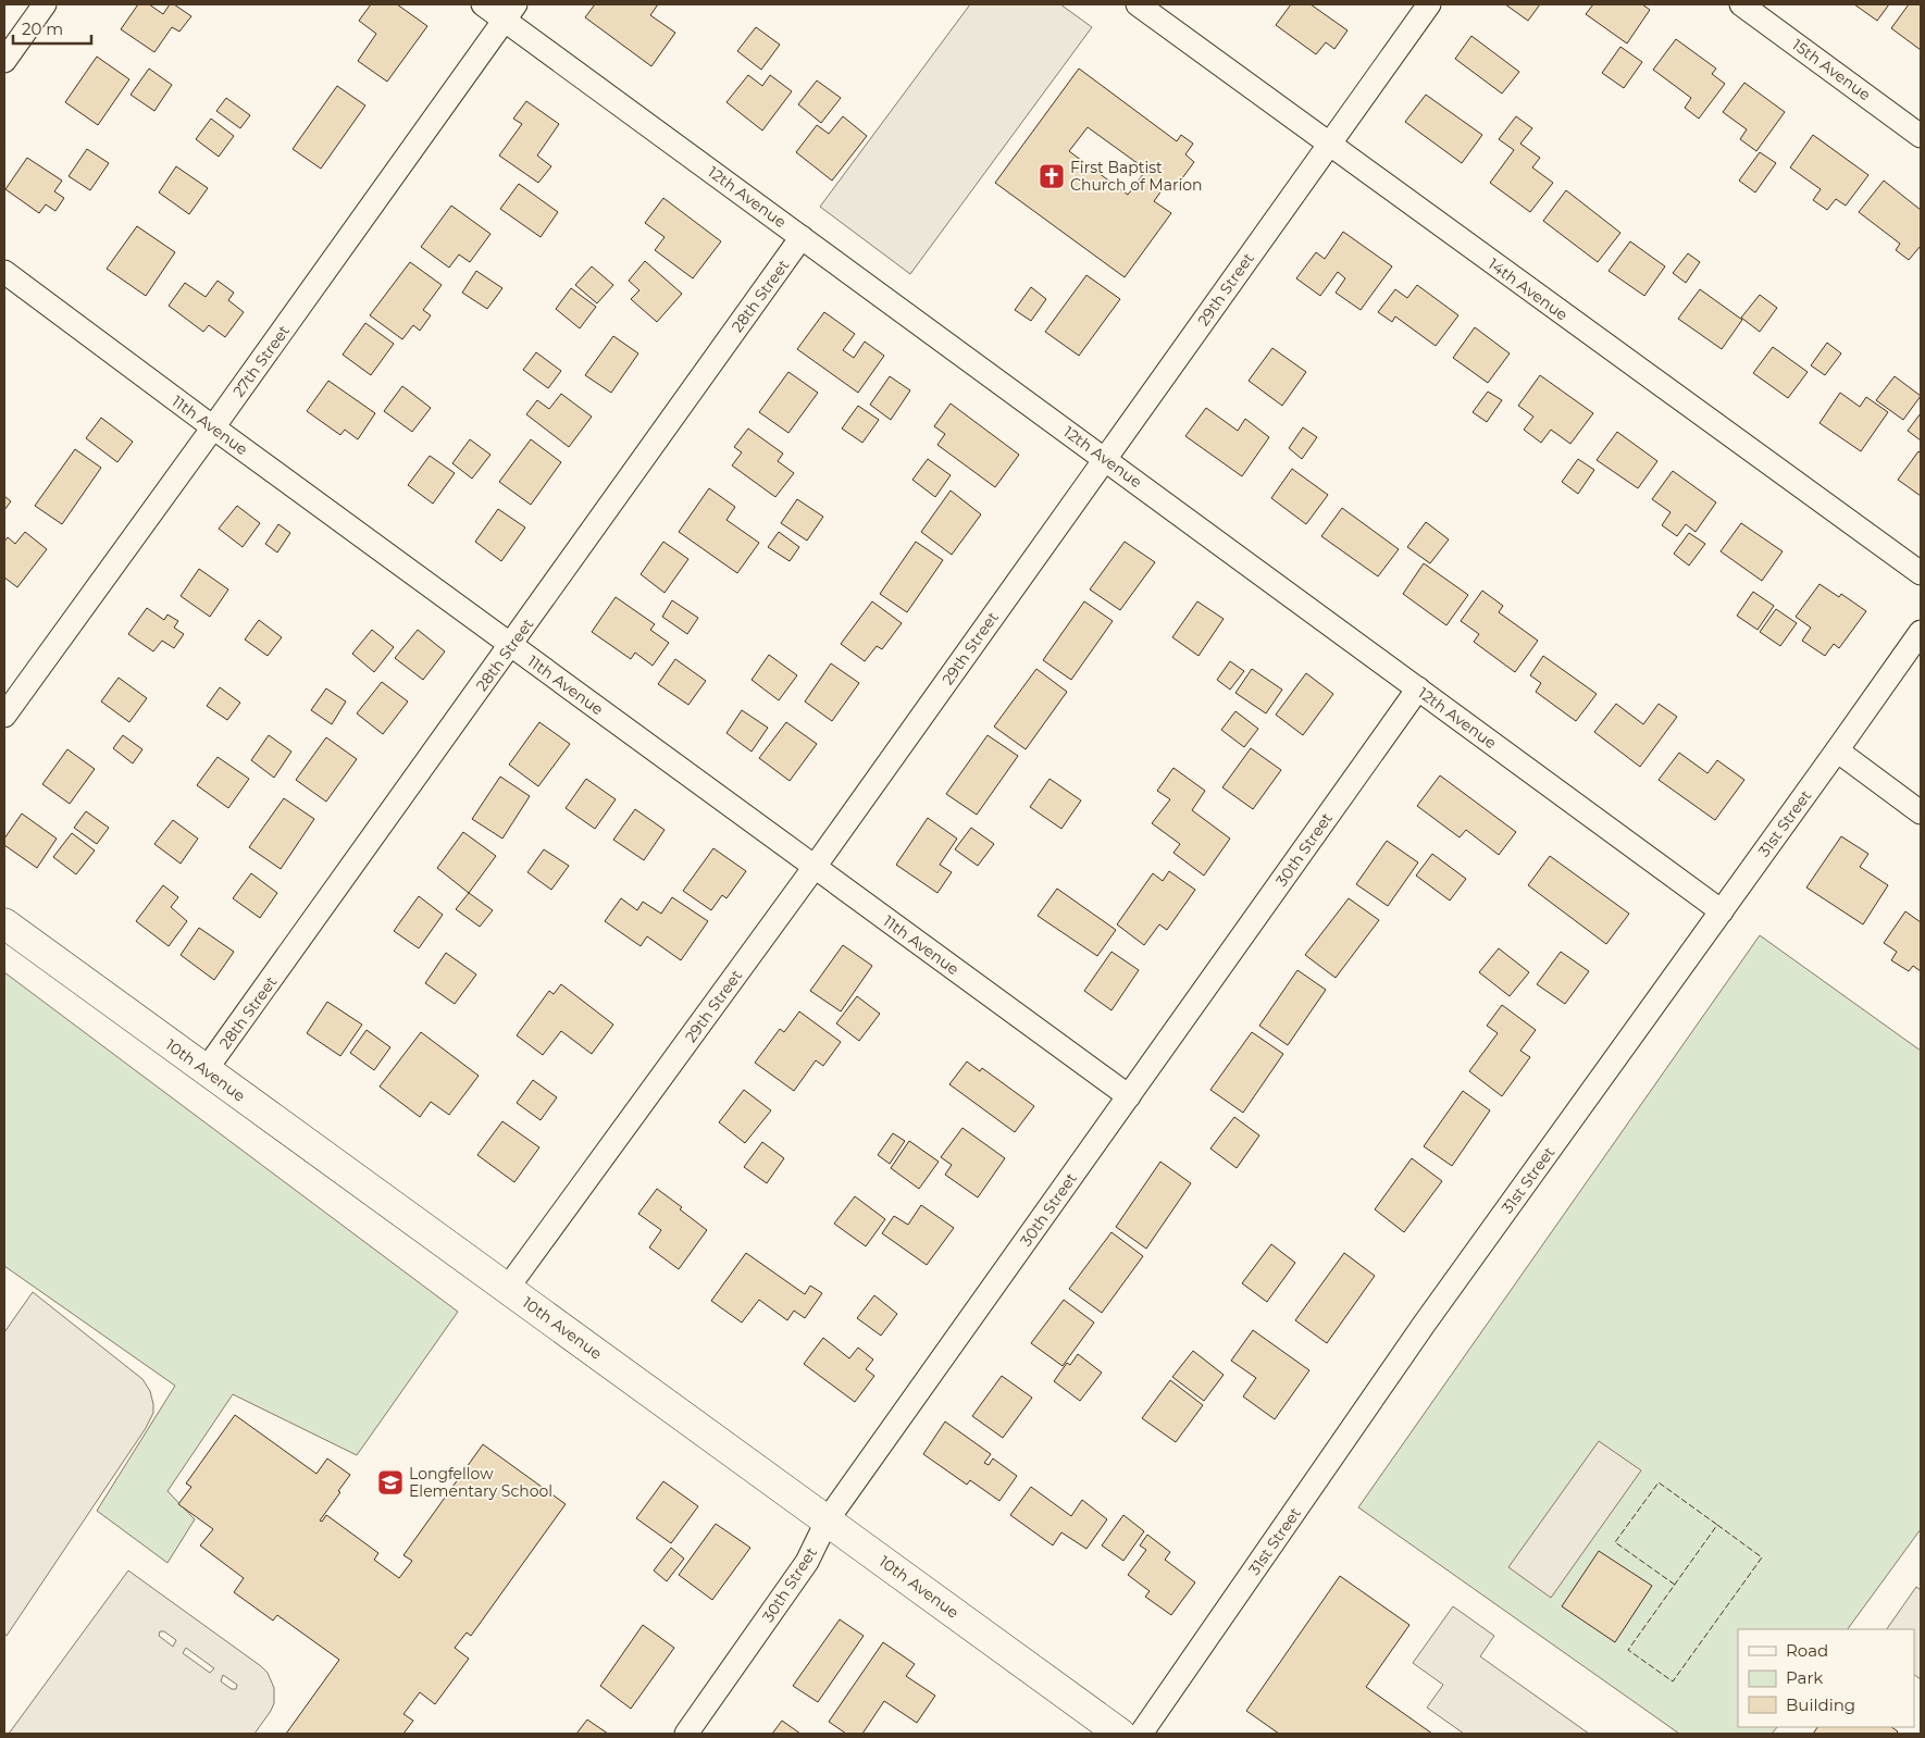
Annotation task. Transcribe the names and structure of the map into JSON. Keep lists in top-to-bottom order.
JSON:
{
  "streets": {
    "street": [
      "15th Avenue",
      "12th Avenue",
      "29th Street",
      "14th Avenue",
      "28th Street",
      "27th Street",
      "11th Avenue",
      "31st Street",
      "30th Street",
      "10th Avenue"
    ]
  },
  "crossings": [
    ["12th Avenue", "29th Street"],
    ["12th Avenue", "28th Street"],
    ["12th Avenue", "27th Street"],
    ["12th Avenue", "31st Street"],
    ["12th Avenue", "30th Street"],
    ["29th Street", "14th Avenue"],
    ["29th Street", "11th Avenue"],
    ["29th Street", "10th Avenue"],
    ["28th Street", "11th Avenue"],
    ["28th Street", "10th Avenue"],
    ["27th Street", "11th Avenue"],
    ["11th Avenue", "30th Street"],
    ["30th Street", "10th Avenue"]
  ],
  "places": {
    "church": ["First Baptist Church of Marion"],
    "school or university": ["Longfellow Elementary School"]
  },
  "legend": ["Road", "Park", "Building"],
  "scale_bar": "20 m"
}
